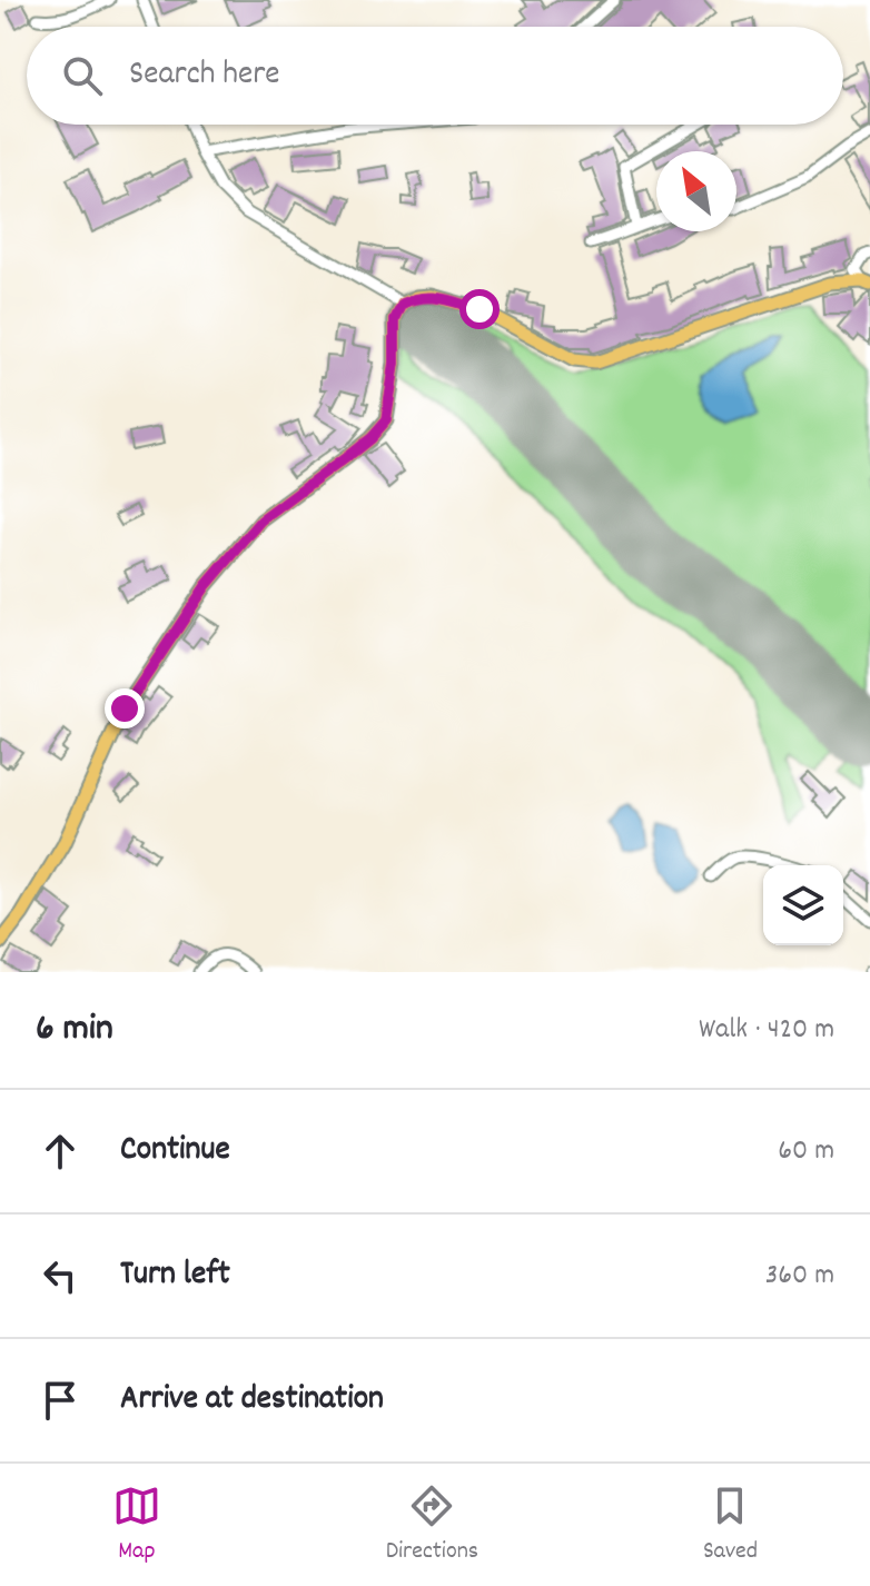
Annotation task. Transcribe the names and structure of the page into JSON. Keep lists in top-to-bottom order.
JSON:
{
  "north": "top left",
  "page": {
    "search": "Search here",
    "heading": ["6 min", "Walk · 420 m"],
    "list": [
      ["Continue", "60 m"],
      ["Turn left", "360 m"],
      "Arrive at destination"
    ],
    "nav": ["Map", "Directions", "Saved"]
  }
}
